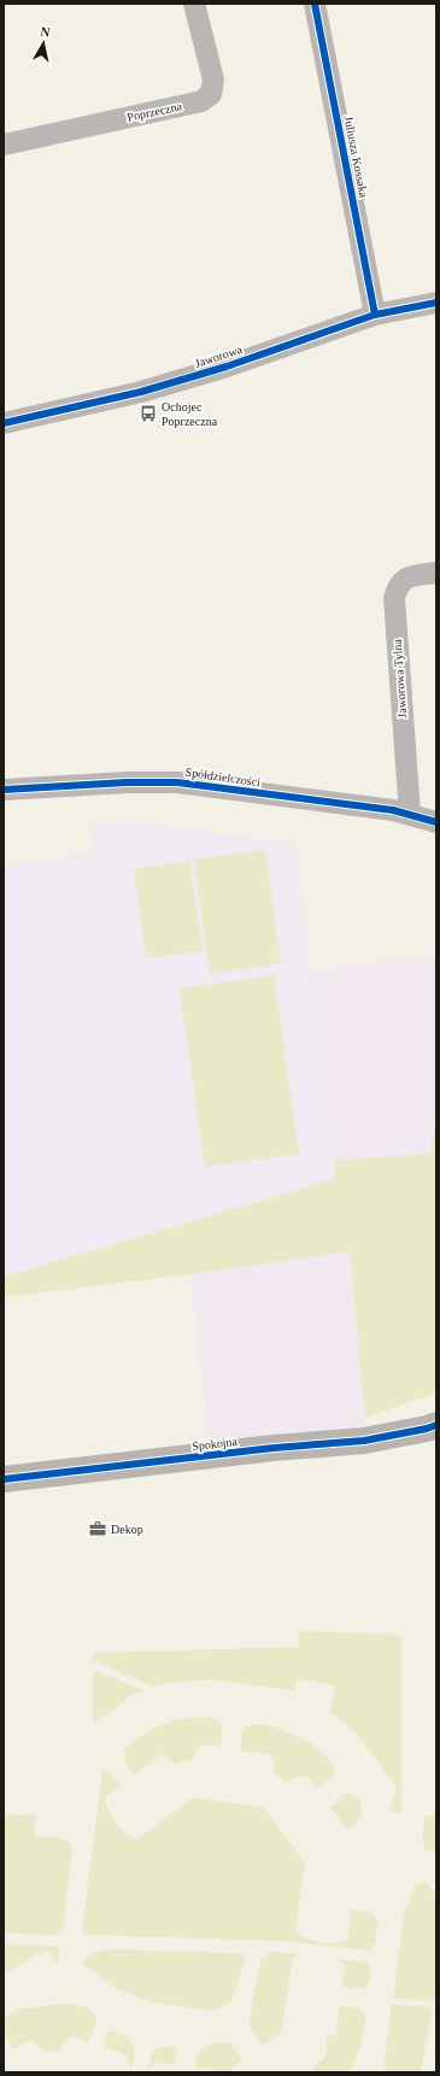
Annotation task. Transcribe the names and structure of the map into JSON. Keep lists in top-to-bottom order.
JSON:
{
  "streets": {
    "street": [
      "Poprzeczna",
      "Juliusza Kossaka",
      "Jaworowa",
      "Jaworowa Tylna",
      "Spółdzielczości",
      "Spokojna"
    ]
  },
  "crossings": [
    ["Juliusza Kossaka", "Jaworowa"],
    ["Jaworowa Tylna", "Spółdzielczości"]
  ],
  "places": {
    "bus stop": ["Ochojec Poprzeczna"],
    "office": ["Dekop"]
  },
  "north": "top"
}
